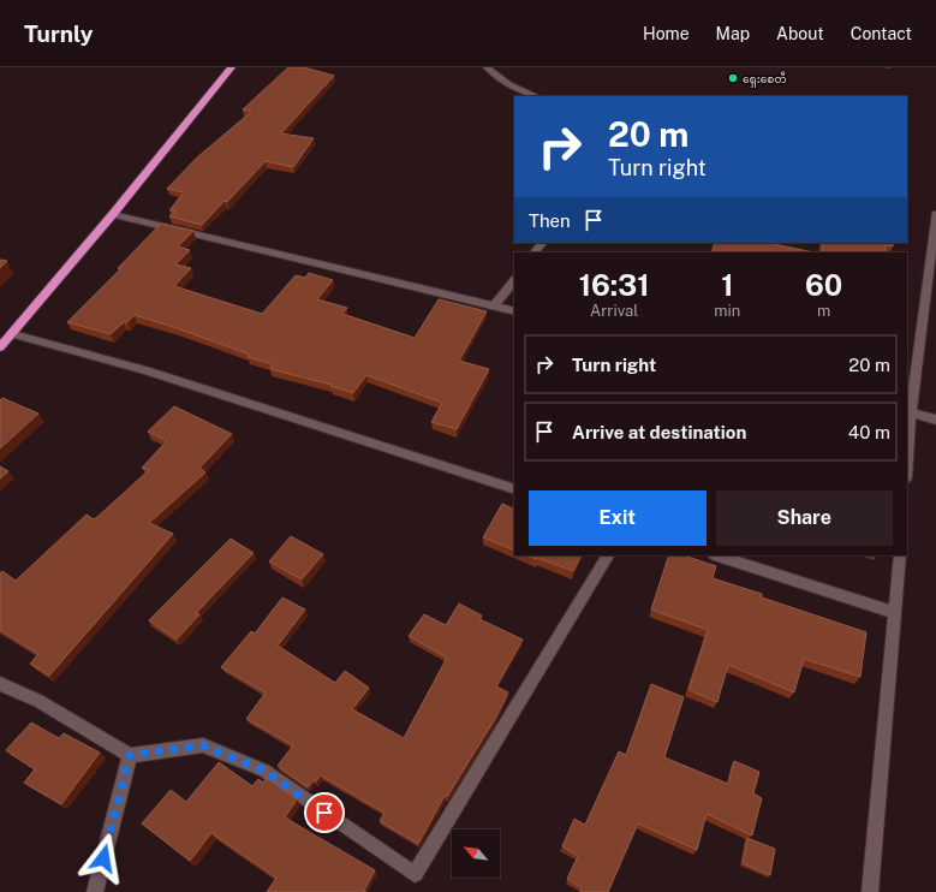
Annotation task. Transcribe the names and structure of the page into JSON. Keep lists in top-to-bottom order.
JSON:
{
  "places": ["ရှေးစေတီ"],
  "north": "top left",
  "page": {
    "header": "Turnly",
    "nav": [
      "Home",
      "Map",
      "About",
      "Contact"
    ],
    "turn": ["20 m", "Turn right"],
    "then": "Then",
    "eta": [
      "16:31",
      "Arrival",
      "1",
      "min",
      "60",
      "m"
    ],
    "list": [
      {
        "name": "Turn right",
        "value": "20 m"
      },
      {
        "name": "Arrive at destination",
        "value": "40 m"
      }
    ],
    "buttons": ["Exit", "Share"]
  }
}
